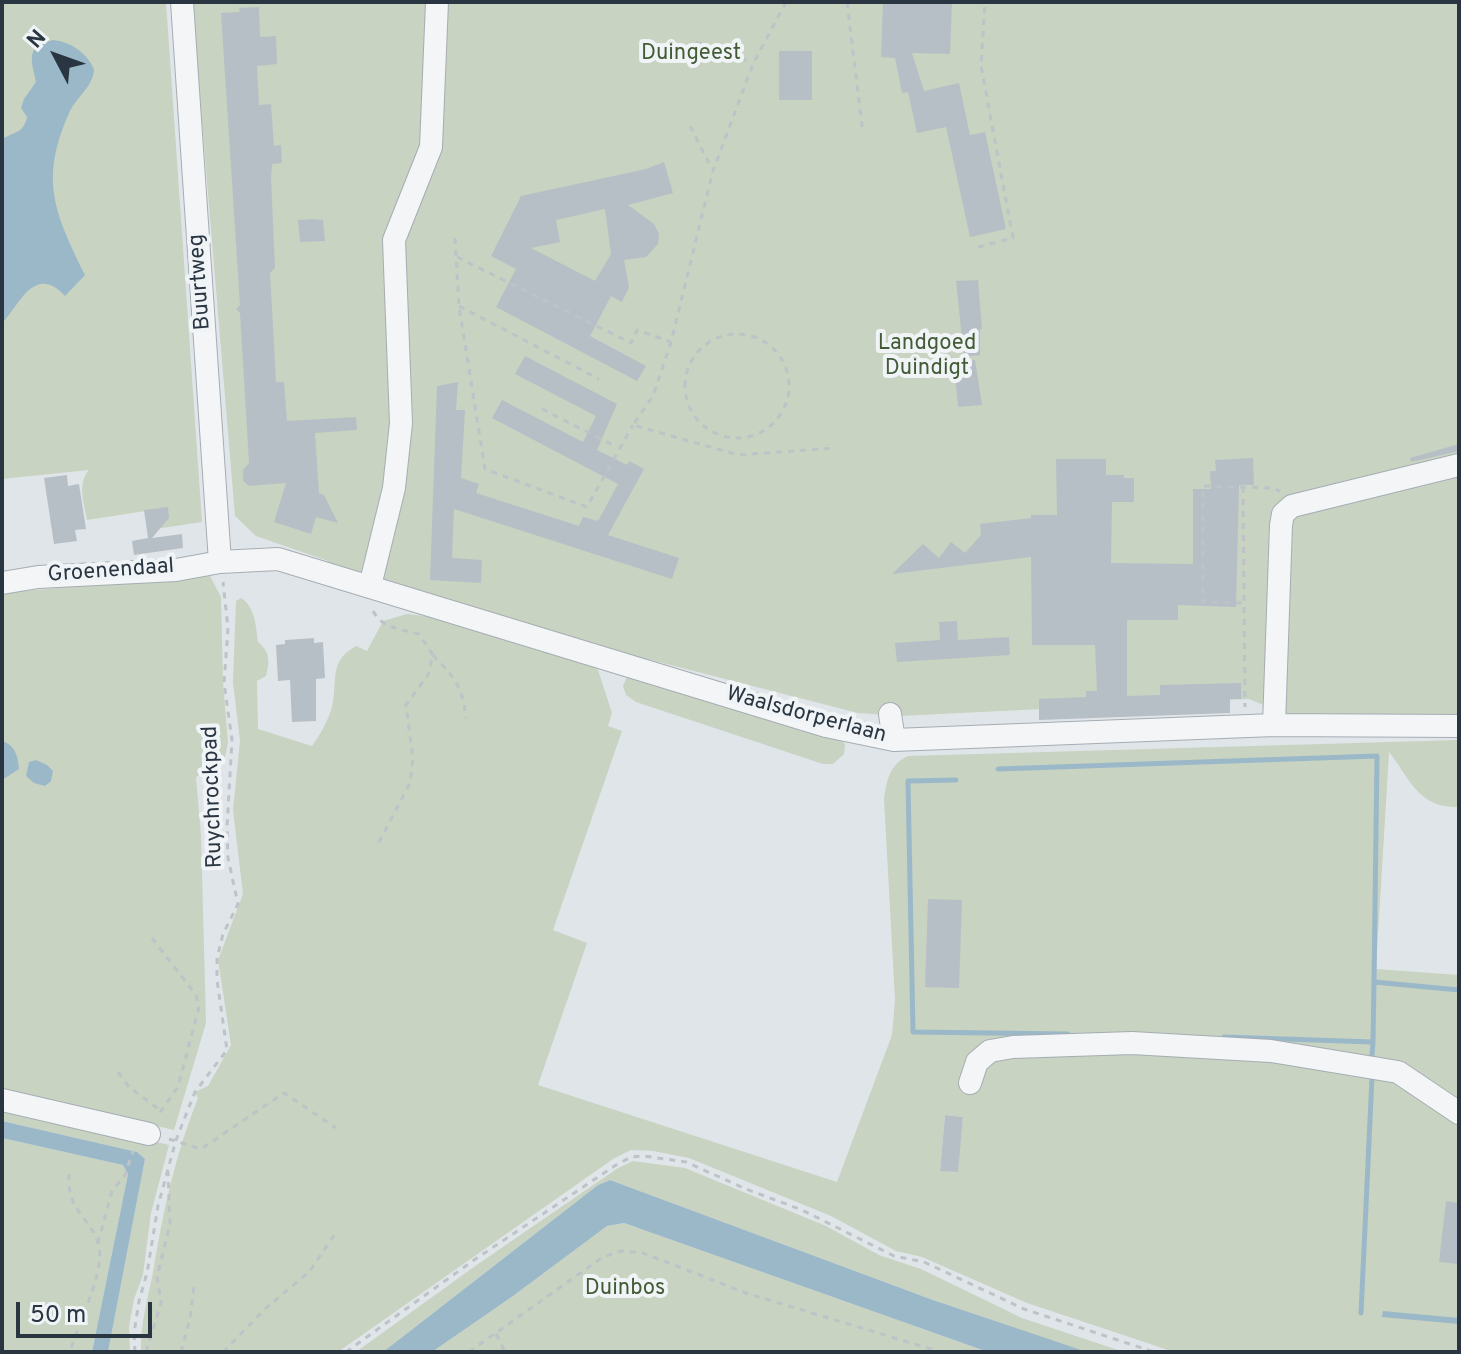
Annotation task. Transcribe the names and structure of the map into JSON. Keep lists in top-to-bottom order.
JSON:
{
  "streets": {
    "street": ["Buurtweg", "Groenendaal", "Waalsdorperlaan"],
    "path": ["Ruychrockpad"]
  },
  "crossings": [
    ["Buurtweg", "Groenendaal"],
    ["Buurtweg", "Waalsdorperlaan"],
    ["Groenendaal", "Waalsdorperlaan"]
  ],
  "parks": ["Duingeest", "Landgoed Duindigt", "Duinbos"],
  "scale_bar": "50 m",
  "north": "top left"
}
